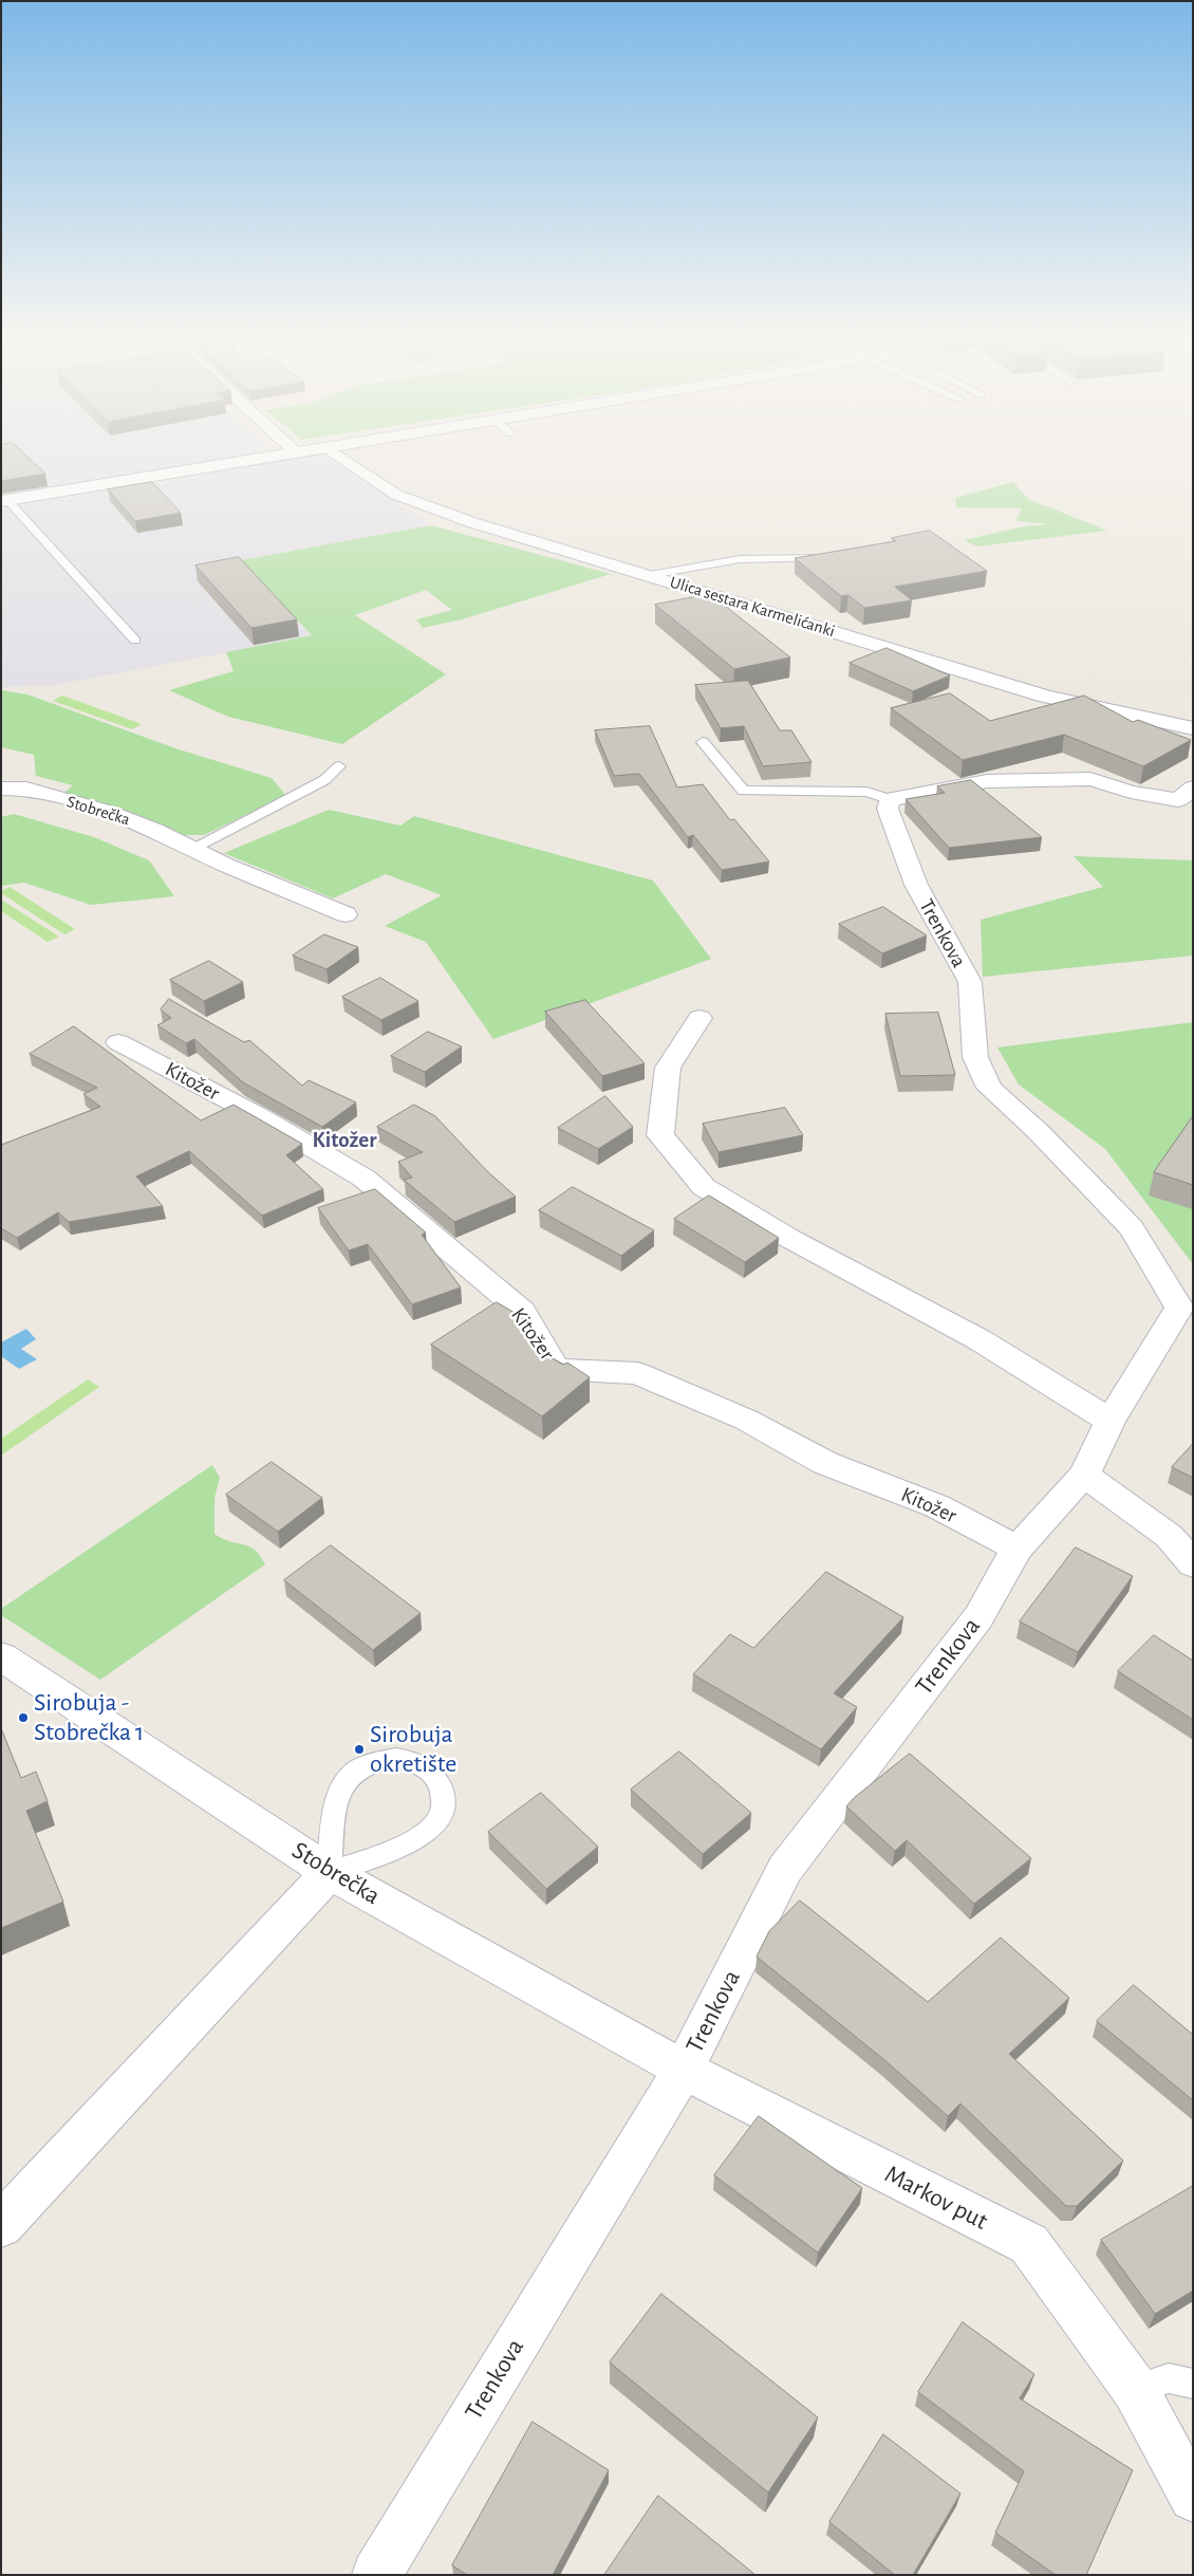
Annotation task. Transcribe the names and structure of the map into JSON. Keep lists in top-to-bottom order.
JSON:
{
  "streets": {
    "street": [
      "Ulica sestara Karmelićanki",
      "Stobrečka",
      "Trenkova",
      "Kitožer",
      "Markov put"
    ]
  },
  "crossings": [
    ["Stobrečka", "Trenkova"],
    ["Stobrečka", "Markov put"],
    ["Trenkova", "Kitožer"],
    ["Trenkova", "Markov put"]
  ],
  "districts": ["Kitožer"],
  "places": ["Sirobuja - Stobrečka 1", "Sirobuja okretište"]
}
